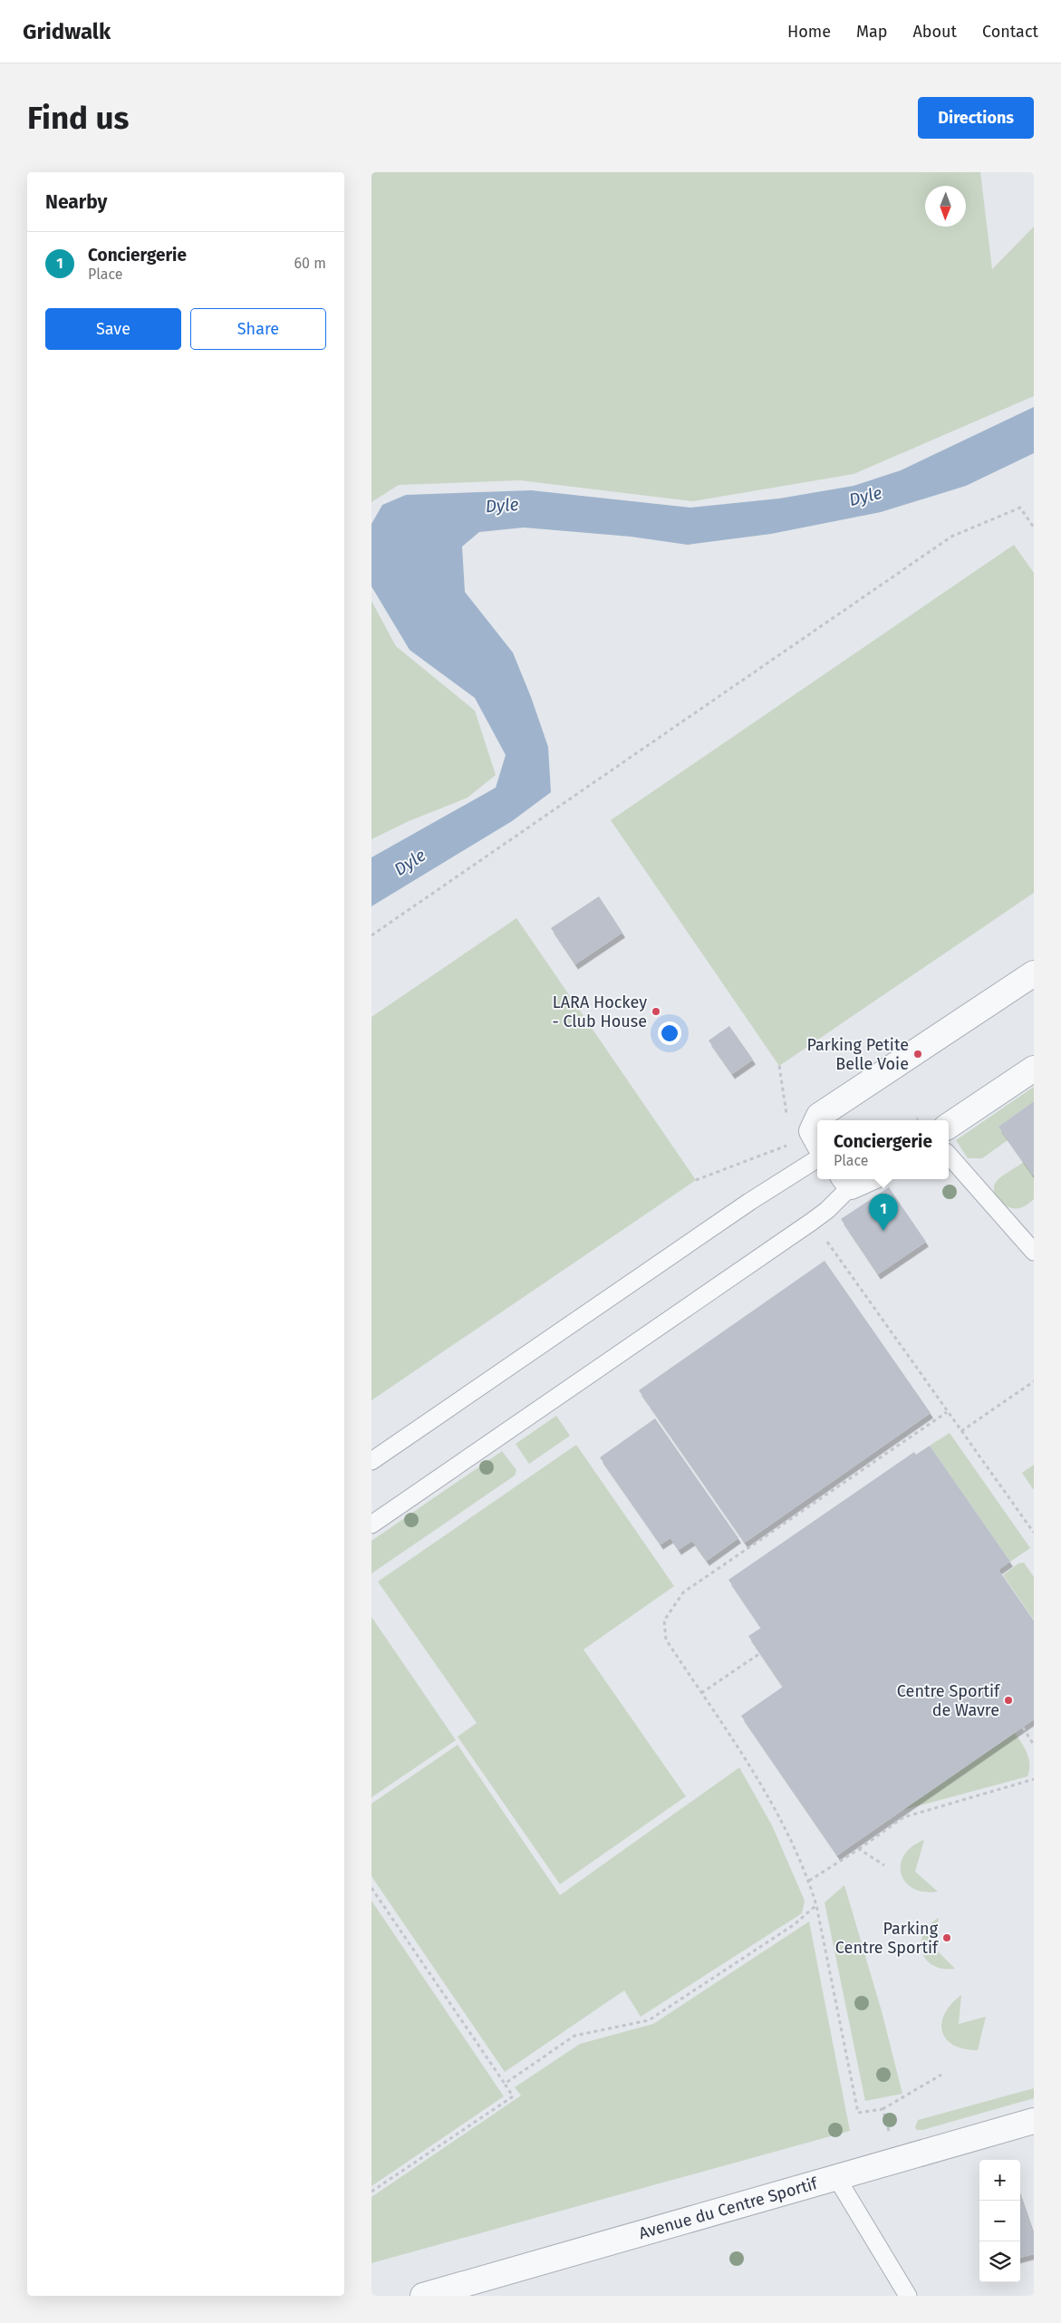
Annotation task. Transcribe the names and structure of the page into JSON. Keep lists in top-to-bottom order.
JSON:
{
  "streets": {
    "street": ["Avenue du Centre Sportif"]
  },
  "water": ["Dyle"],
  "places": [
    "LARA Hockey - Club House",
    "Parking Petite Belle Voie",
    "Centre Sportif de Wavre",
    "Parking Centre Sportif"
  ],
  "north": "bottom",
  "page": {
    "header": "Gridwalk",
    "nav": [
      "Home",
      "Map",
      "About",
      "Contact"
    ],
    "buttons": [
      "Directions",
      ["Save", "Share"]
    ],
    "title": "Find us",
    "heading": "Nearby",
    "list": [
      {
        "mark": "1",
        "name": "Conciergerie",
        "note": "Place",
        "value": "60 m"
      }
    ],
    "popup": ["Conciergerie", "Place"],
    "pins": "1",
    "map_buttons": ["+", "−"]
  }
}
